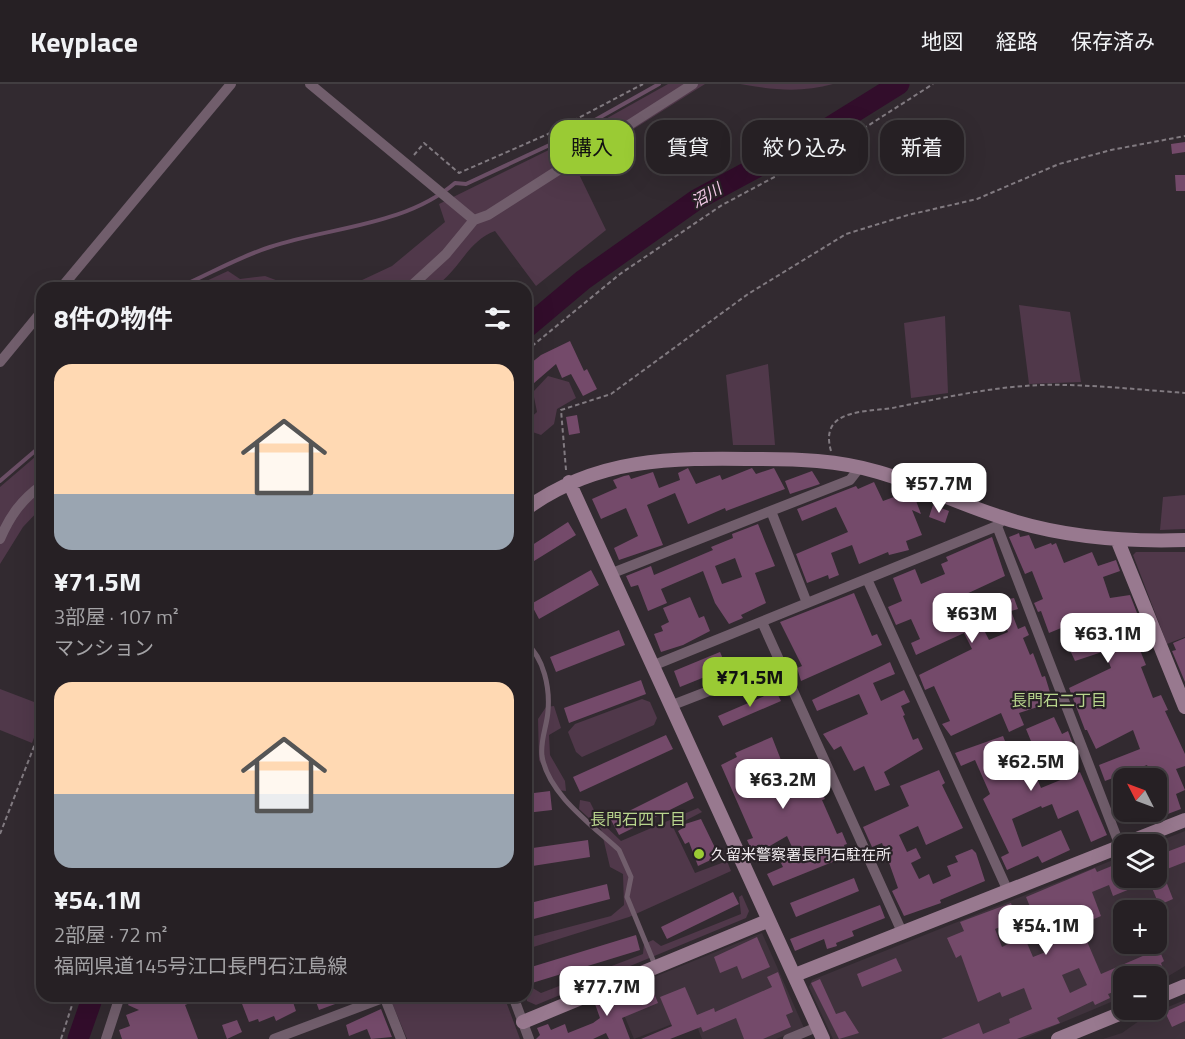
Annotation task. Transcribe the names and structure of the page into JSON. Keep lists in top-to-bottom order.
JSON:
{
  "districts": ["長門石二丁目", "長門石四丁目"],
  "water": ["沼川"],
  "places": ["久留米警察署長門石駐在所"],
  "north": "top left",
  "page": {
    "header": "Keyplace",
    "nav": ["地図", "経路", "保存済み"],
    "chip": [
      "購入",
      "賃貸",
      "絞り込み",
      "新着"
    ],
    "heading": "8件の物件",
    "list": [
      {
        "name": "¥71.5M",
        "note": "3部屋 · 107 m² · マンション"
      },
      {
        "name": "¥54.1M",
        "note": "2部屋 · 72 m² · 福岡県道145号江口長門石江島線"
      }
    ],
    "price": [
      "¥57.7M",
      "¥63M",
      "¥63.1M",
      "¥71.5M",
      "¥62.5M",
      "¥63.2M",
      "¥54.1M",
      "¥77.7M"
    ],
    "map_buttons": ["+", "−"]
  }
}
